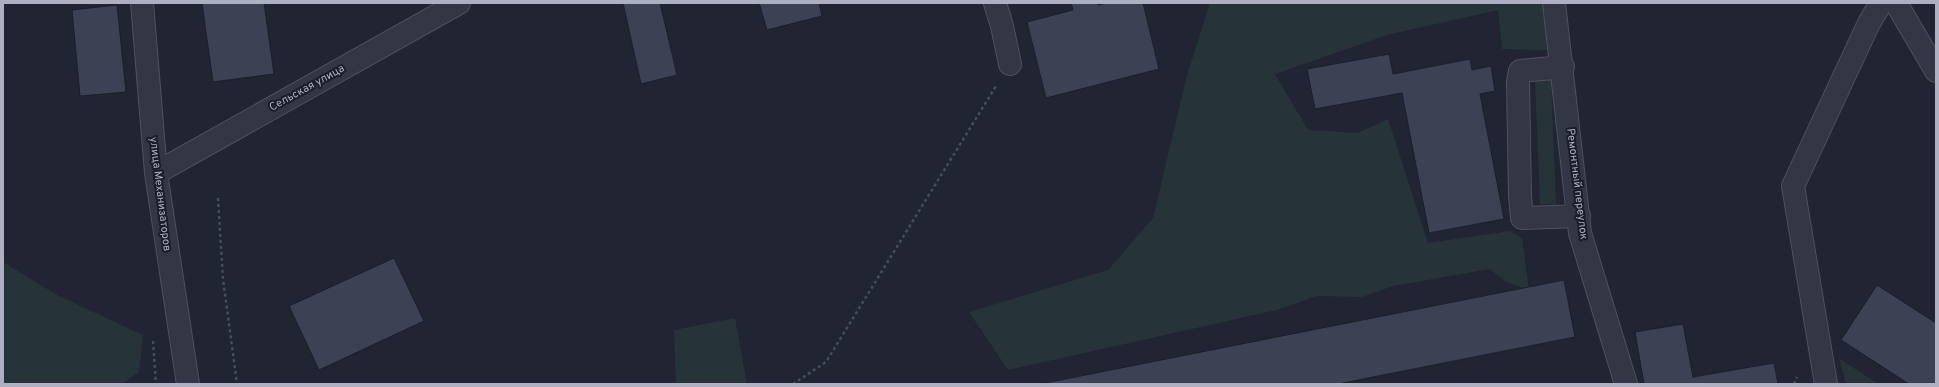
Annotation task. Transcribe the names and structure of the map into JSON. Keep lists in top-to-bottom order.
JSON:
{
  "streets": {
    "street": ["Сельская улица", "Ремонтный переулок", "улица Механизаторов"]
  },
  "crossings": [
    ["Сельская улица", "улица Механизаторов"]
  ]
}
